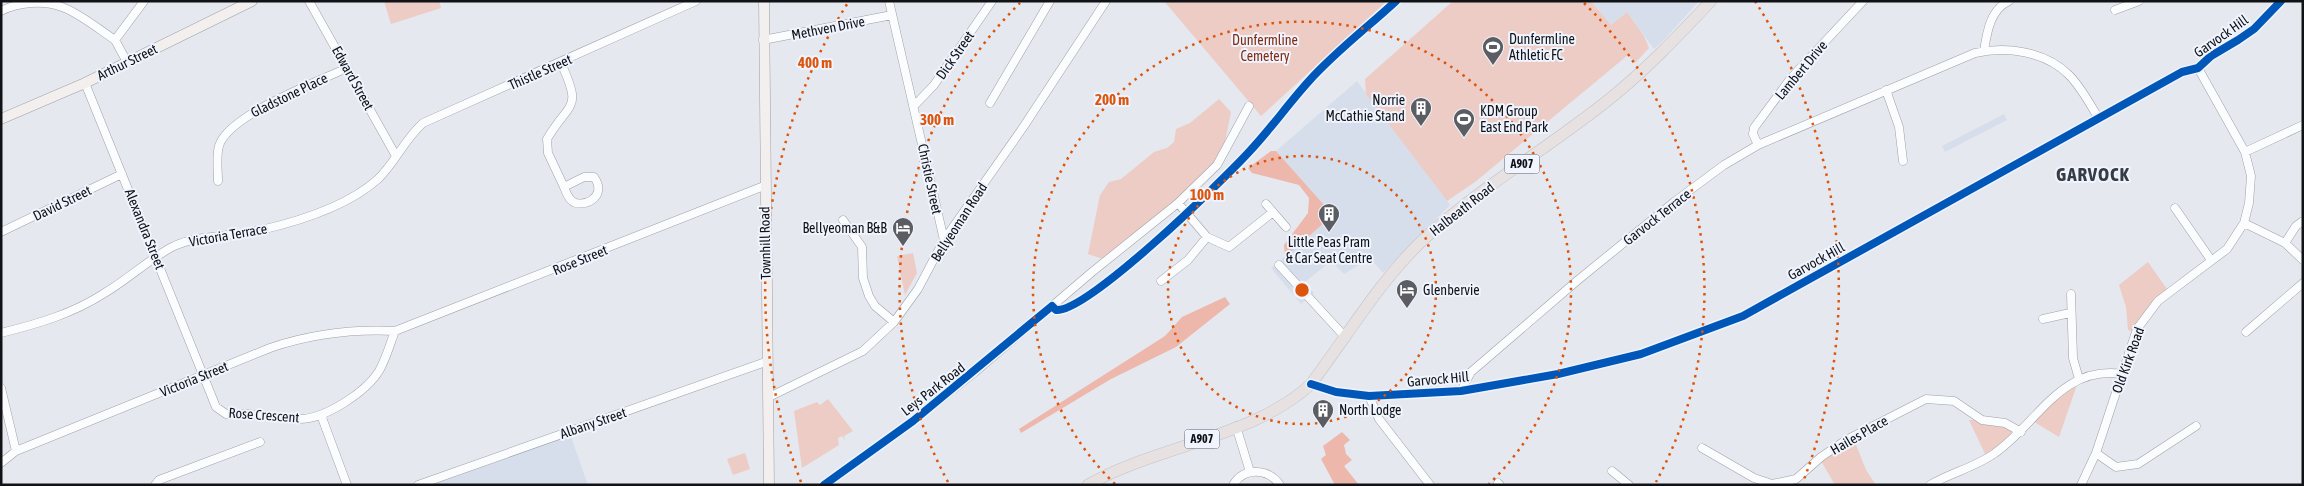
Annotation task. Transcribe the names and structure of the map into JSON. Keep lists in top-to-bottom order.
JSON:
{
  "streets": {
    "main road": ["A907", "Halbeath Road"],
    "street": [
      "Methven Drive",
      "Garvock Hill",
      "Dick Street",
      "Arthur Street",
      "Lambert Drive",
      "Thistle Street",
      "Edward Street",
      "Gladstone Place",
      "Christie Street",
      "David Street",
      "Garvock Terrace",
      "Bellyeoman Road",
      "Alexandra Street",
      "Victoria Terrace",
      "Townhill Road",
      "Rose Street",
      "Old Kirk Road",
      "Victoria Street",
      "Leys Park Road",
      "Rose Crescent",
      "Albany Street",
      "Hailes Place"
    ]
  },
  "crossings": [
    ["Methven Drive", "Christie Street"],
    ["Methven Drive", "Townhill Road"],
    ["Garvock Hill", "A907"],
    ["Garvock Hill", "Garvock Terrace"],
    ["Garvock Hill", "Old Kirk Road"],
    ["Dick Street", "Christie Street"],
    ["Arthur Street", "Alexandra Street"],
    ["Lambert Drive", "Garvock Terrace"],
    ["Thistle Street", "Edward Street"],
    ["Thistle Street", "Victoria Terrace"],
    ["Edward Street", "Gladstone Place"],
    ["Edward Street", "Victoria Terrace"],
    ["A907", "Halbeath Road"],
    ["Christie Street", "Bellyeoman Road"],
    ["David Street", "Alexandra Street"],
    ["Bellyeoman Road", "Townhill Road"],
    ["Alexandra Street", "Victoria Terrace"],
    ["Alexandra Street", "Victoria Street"],
    ["Alexandra Street", "Rose Crescent"],
    ["Townhill Road", "Rose Street"],
    ["Townhill Road", "Albany Street"],
    ["Rose Street", "Victoria Street"],
    ["Rose Street", "Rose Crescent"],
    ["Victoria Street", "Rose Crescent"]
  ],
  "districts": ["GARVOCK"],
  "parks": ["Dunfermline Cemetery"],
  "places": {
    "sports": ["Dunfermline Athletic FC", "KDM Group East End Park"],
    "building": ["Norrie McCathie Stand", "Little Peas Pram & Car Seat Centre", "North Lodge"],
    "hotel": ["Bellyeoman B&B", "Glenbervie"]
  },
  "rings": [
    "400 m",
    "200 m",
    "300 m",
    "100 m"
  ]
}
